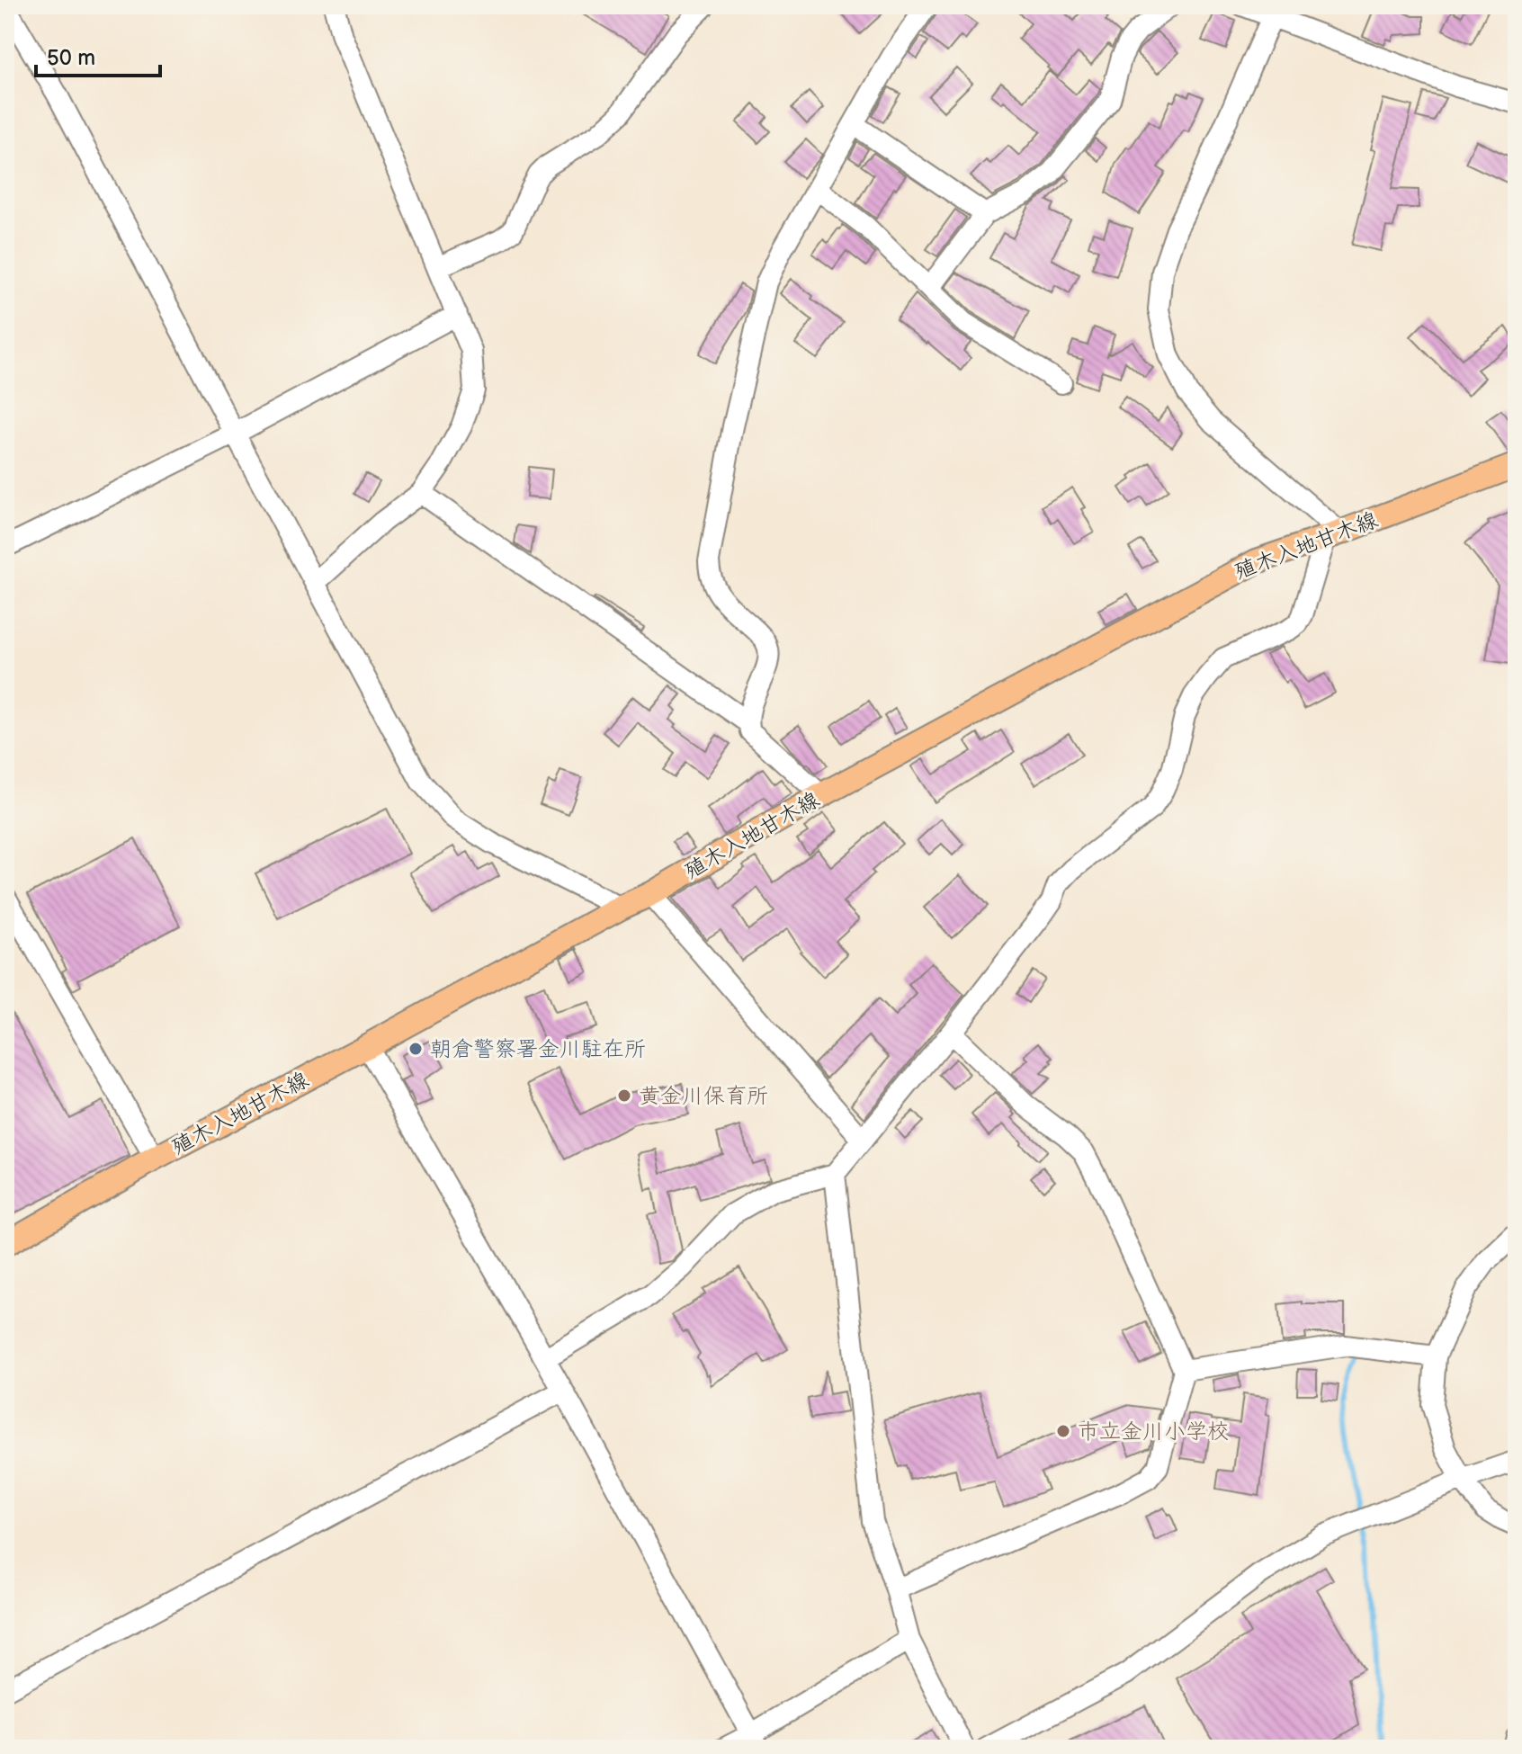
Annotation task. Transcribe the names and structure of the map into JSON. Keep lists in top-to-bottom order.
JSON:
{
  "streets": {
    "main road": ["殖木入地甘木線"]
  },
  "places": ["朝倉警察署金川駐在所", "黄金川保育所", "市立金川小学校"],
  "scale_bar": "50 m"
}
